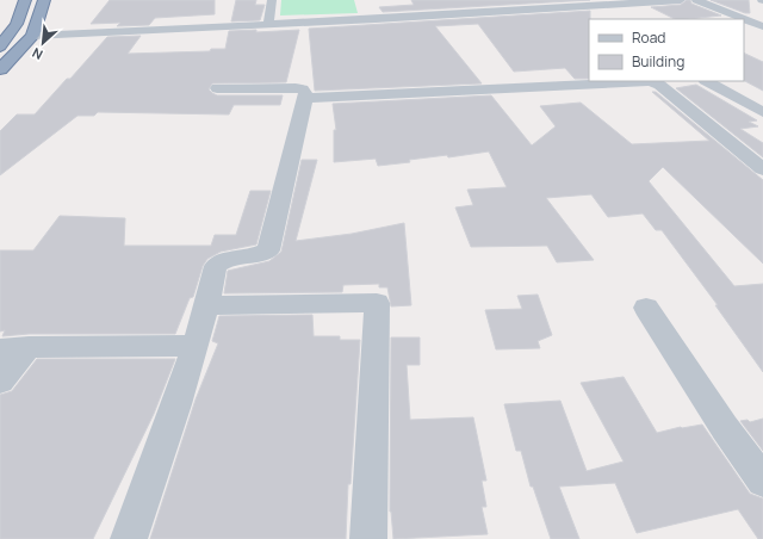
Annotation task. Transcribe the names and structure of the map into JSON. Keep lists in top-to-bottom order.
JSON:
{
  "legend": ["Road", "Building"],
  "north": "bottom left"
}
